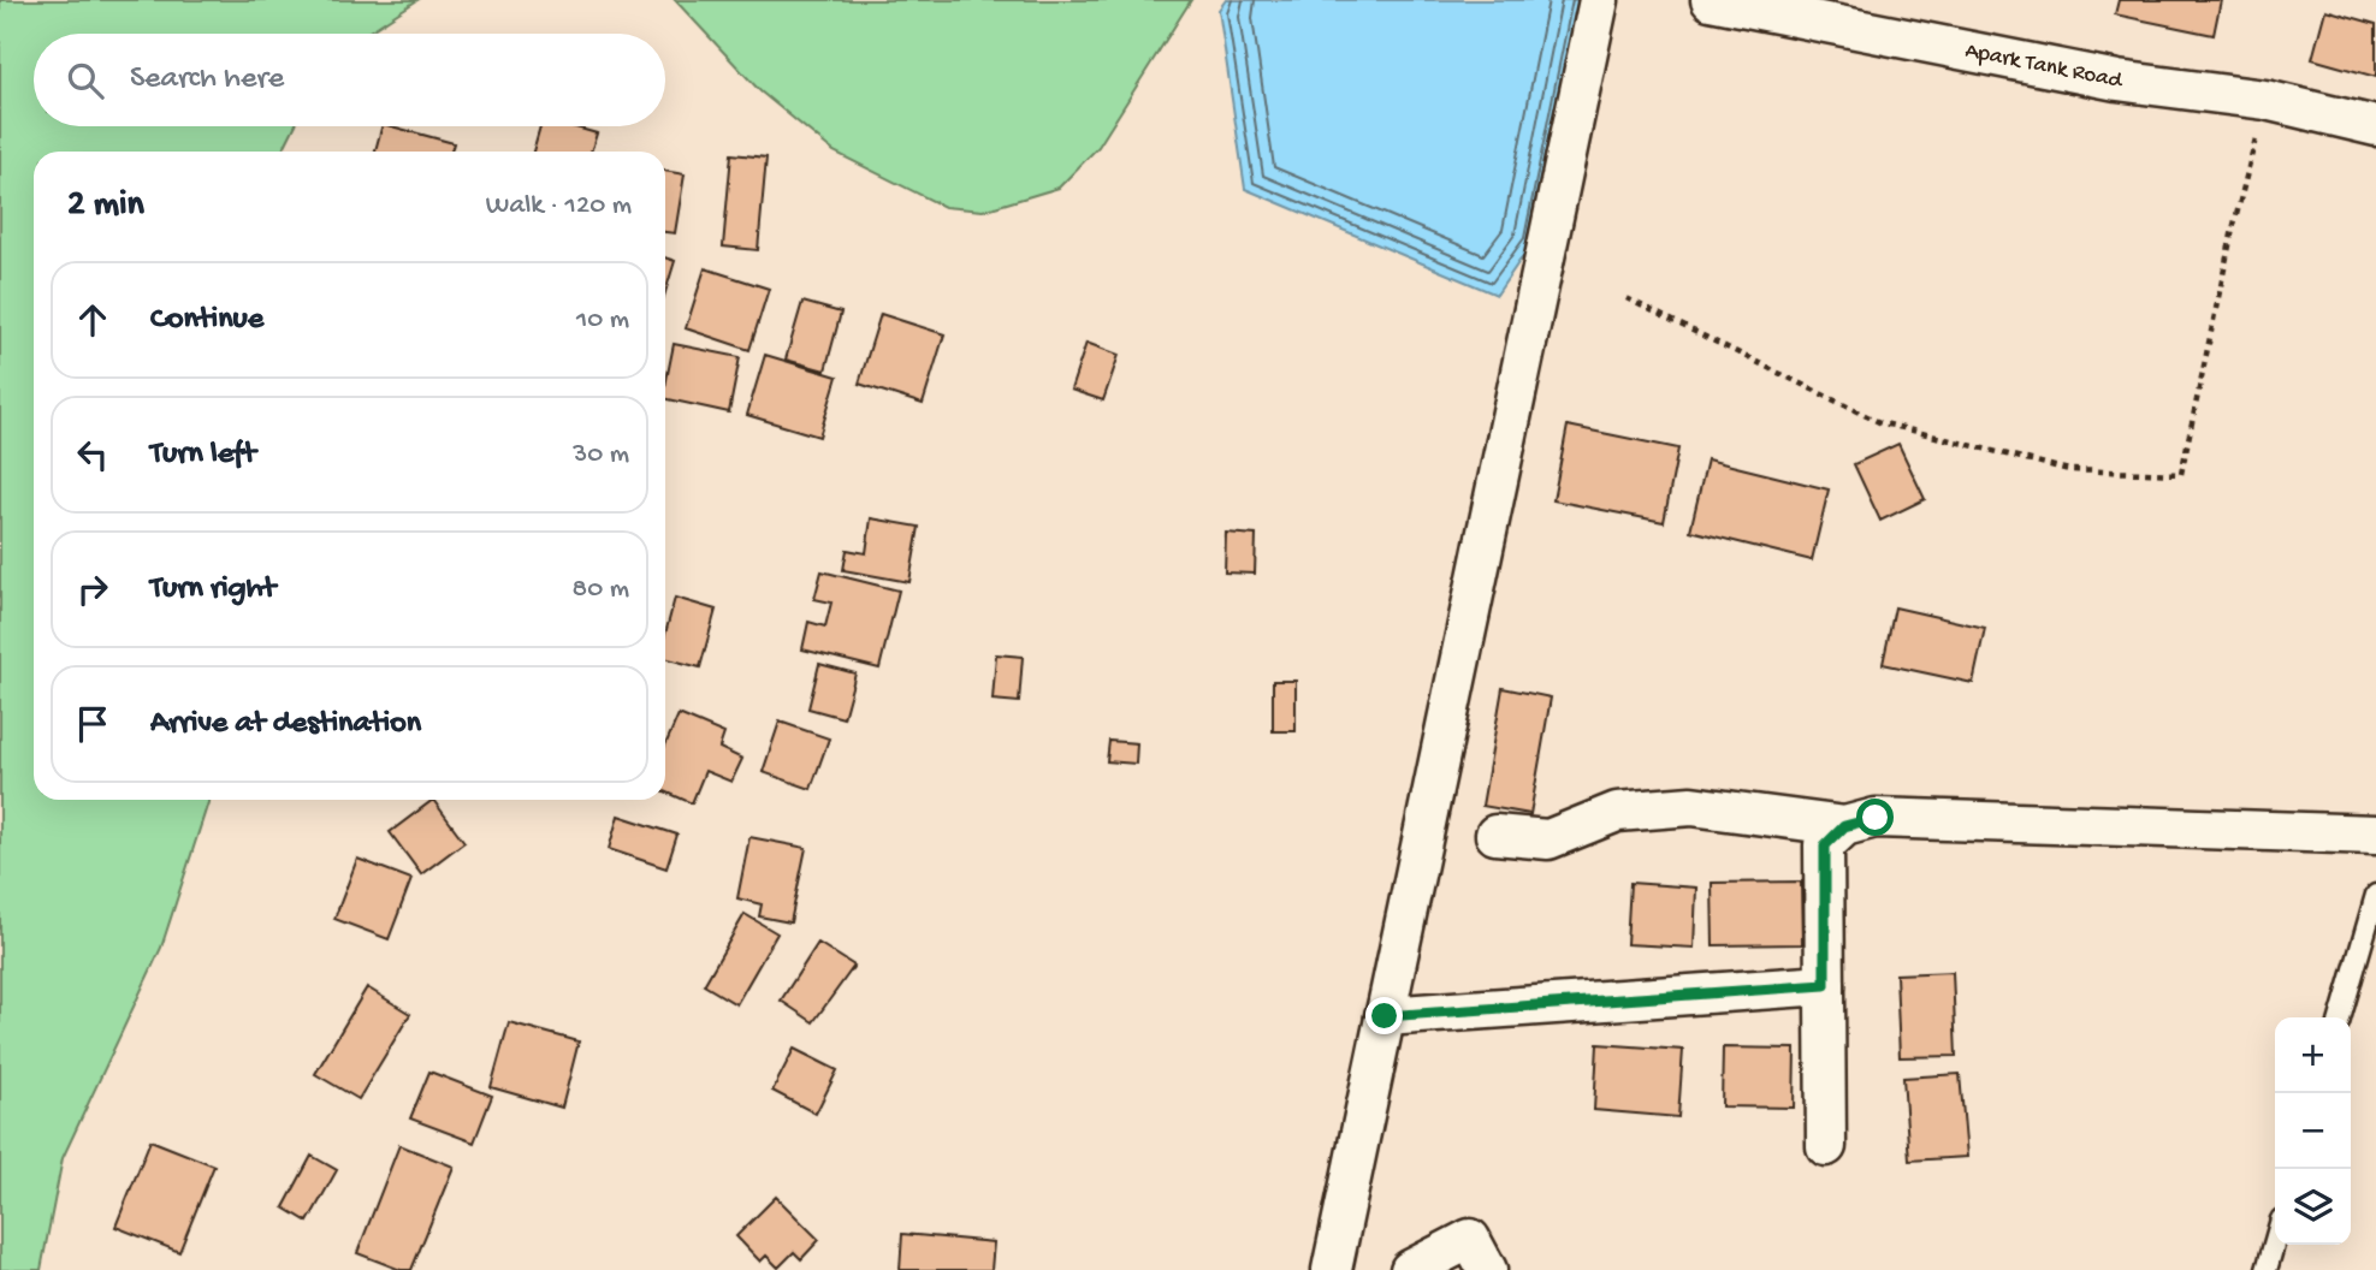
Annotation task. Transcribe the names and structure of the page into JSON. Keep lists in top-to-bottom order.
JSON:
{
  "streets": {
    "street": ["Apark Tank Road"]
  },
  "page": {
    "search": "Search here",
    "heading": ["2 min", "Walk · 120 m"],
    "list": [
      ["Continue", "10 m"],
      ["Turn left", "30 m"],
      ["Turn right", "80 m"],
      "Arrive at destination"
    ],
    "map_buttons": ["+", "−"]
  }
}
